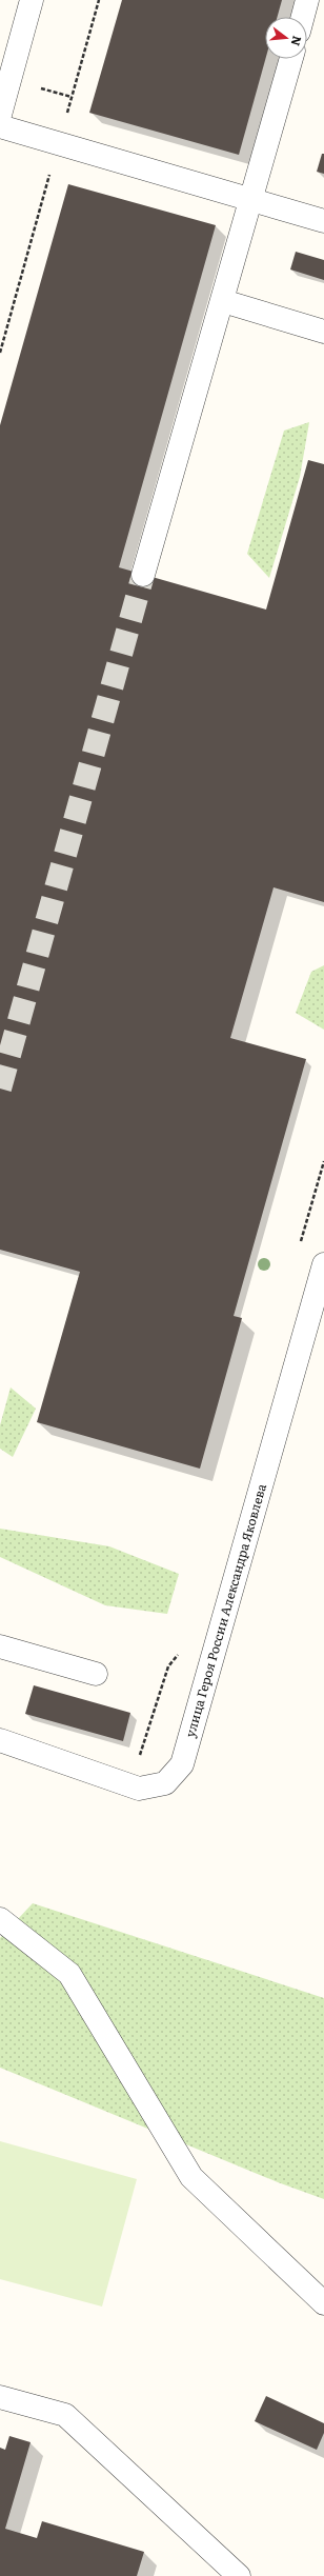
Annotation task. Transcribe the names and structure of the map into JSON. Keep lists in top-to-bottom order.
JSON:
{
  "streets": {
    "street": ["улица Героя России Александра Яковлева"]
  },
  "north": "right"
}
